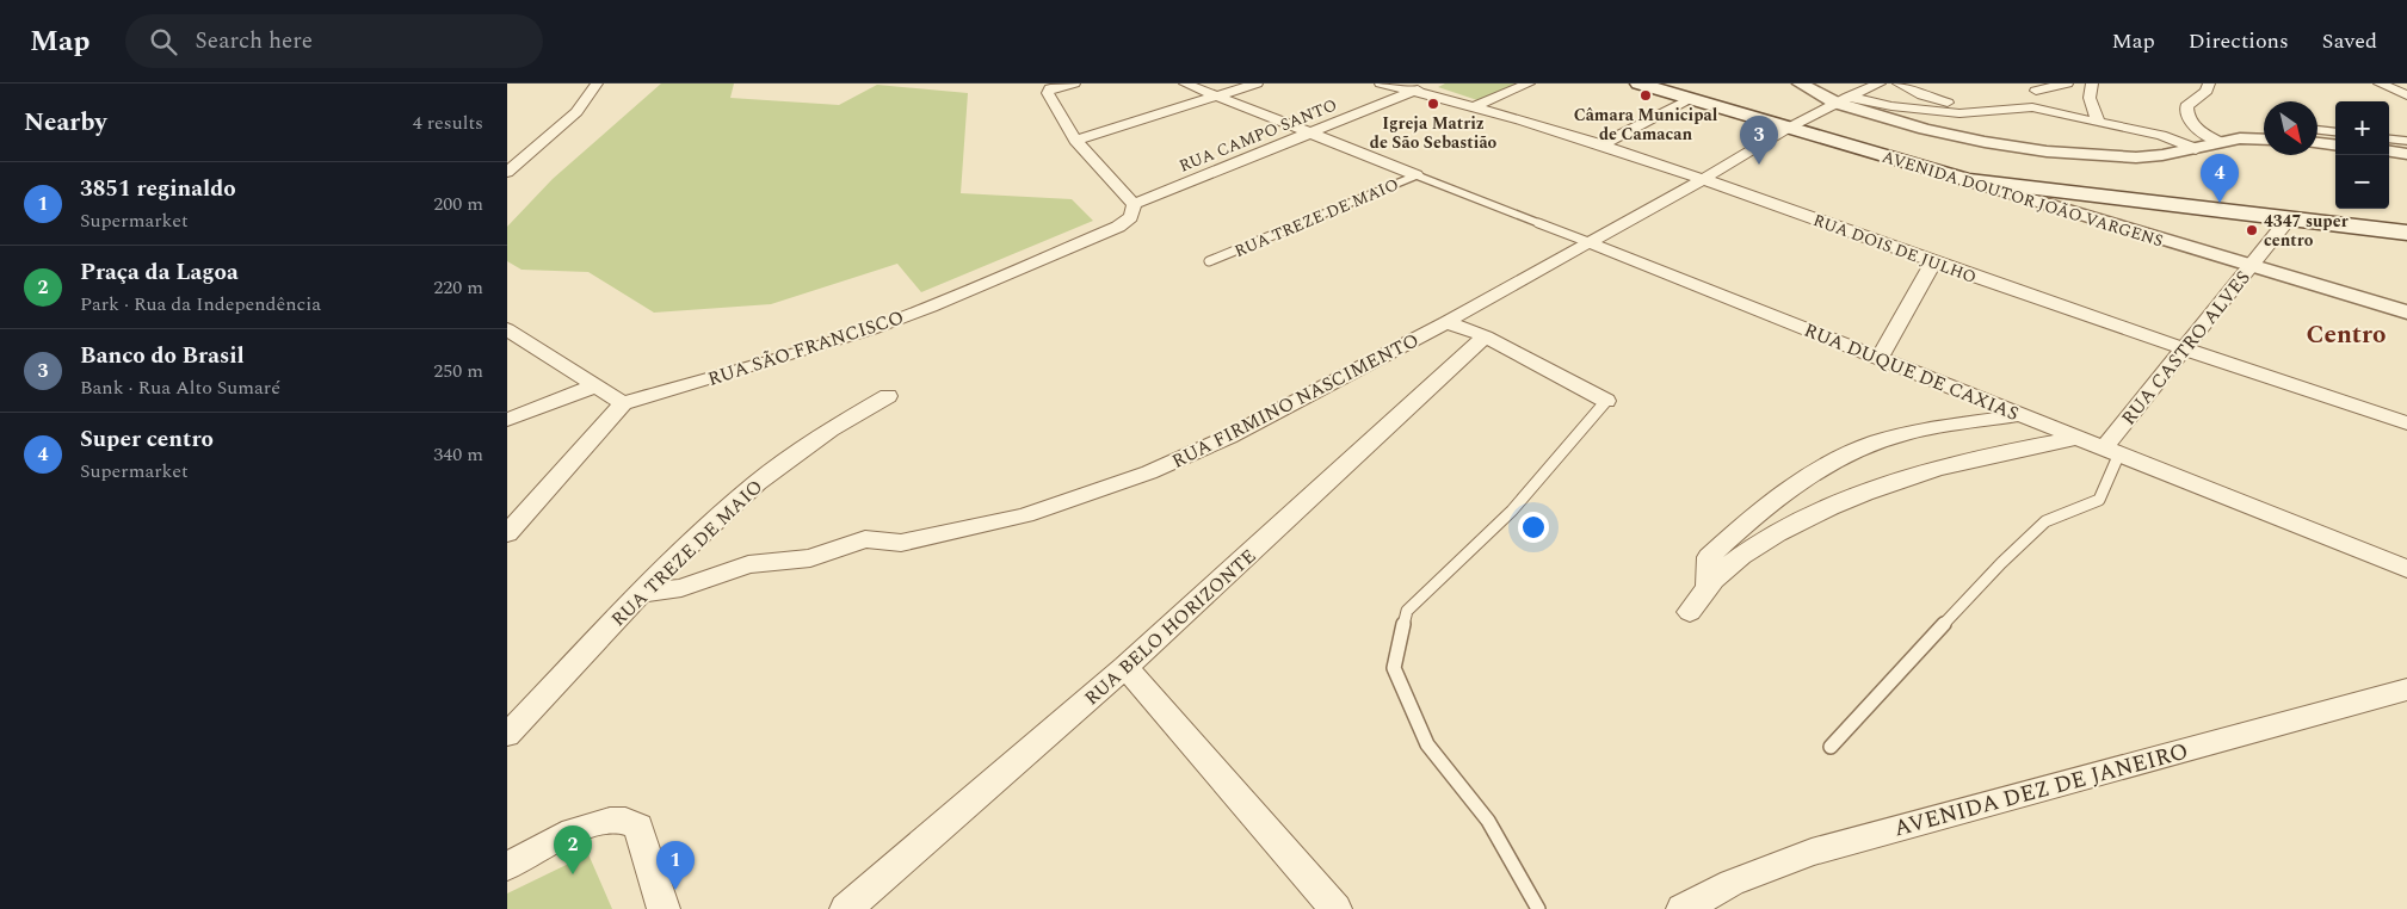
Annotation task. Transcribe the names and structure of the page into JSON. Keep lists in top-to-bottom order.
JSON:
{
  "streets": {
    "main road": ["AVENIDA DOUTOR JOÃO VARGENS"],
    "street": [
      "RUA CAMPO SANTO",
      "RUA TREZE DE MAIO",
      "RUA DOIS DE JULHO",
      "RUA SÃO FRANCISCO",
      "RUA CASTRO ALVES",
      "RUA DUQUE DE CAXIAS",
      "RUA FIRMINO NASCIMENTO",
      "RUA BELO HORIZONTE",
      "AVENIDA DEZ DE JANEIRO"
    ]
  },
  "crossings": [
    ["RUA CAMPO SANTO", "RUA TREZE DE MAIO"],
    ["RUA CAMPO SANTO", "RUA DOIS DE JULHO"],
    ["RUA CAMPO SANTO", "RUA SÃO FRANCISCO"],
    ["AVENIDA DOUTOR JOÃO VARGENS", "RUA CASTRO ALVES"],
    ["RUA TREZE DE MAIO", "RUA DUQUE DE CAXIAS"],
    ["RUA TREZE DE MAIO", "RUA FIRMINO NASCIMENTO"],
    ["RUA DOIS DE JULHO", "RUA CASTRO ALVES"],
    ["RUA CASTRO ALVES", "RUA DUQUE DE CAXIAS"],
    ["RUA DUQUE DE CAXIAS", "RUA FIRMINO NASCIMENTO"]
  ],
  "districts": ["Centro"],
  "places": ["Câmara Municipal de Camacan", "Igreja Matriz de São Sebastião", "4347 super centro"],
  "north": "bottom right",
  "page": {
    "header": "Map",
    "search": "Search here",
    "nav": ["Map", "Directions", "Saved"],
    "heading": ["Nearby", "4 results"],
    "map_buttons": ["+", "−"],
    "pins": [
      "3",
      "4",
      "2",
      "1"
    ],
    "list": [
      {
        "mark": "1",
        "name": "3851 reginaldo",
        "note": "Supermarket",
        "value": "200 m"
      },
      {
        "mark": "2",
        "name": "Praça da Lagoa",
        "note": "Park · Rua da Independência",
        "value": "220 m"
      },
      {
        "mark": "3",
        "name": "Banco do Brasil",
        "note": "Bank · Rua Alto Sumaré",
        "value": "250 m"
      },
      {
        "mark": "4",
        "name": "Super centro",
        "note": "Supermarket",
        "value": "340 m"
      }
    ]
  }
}
